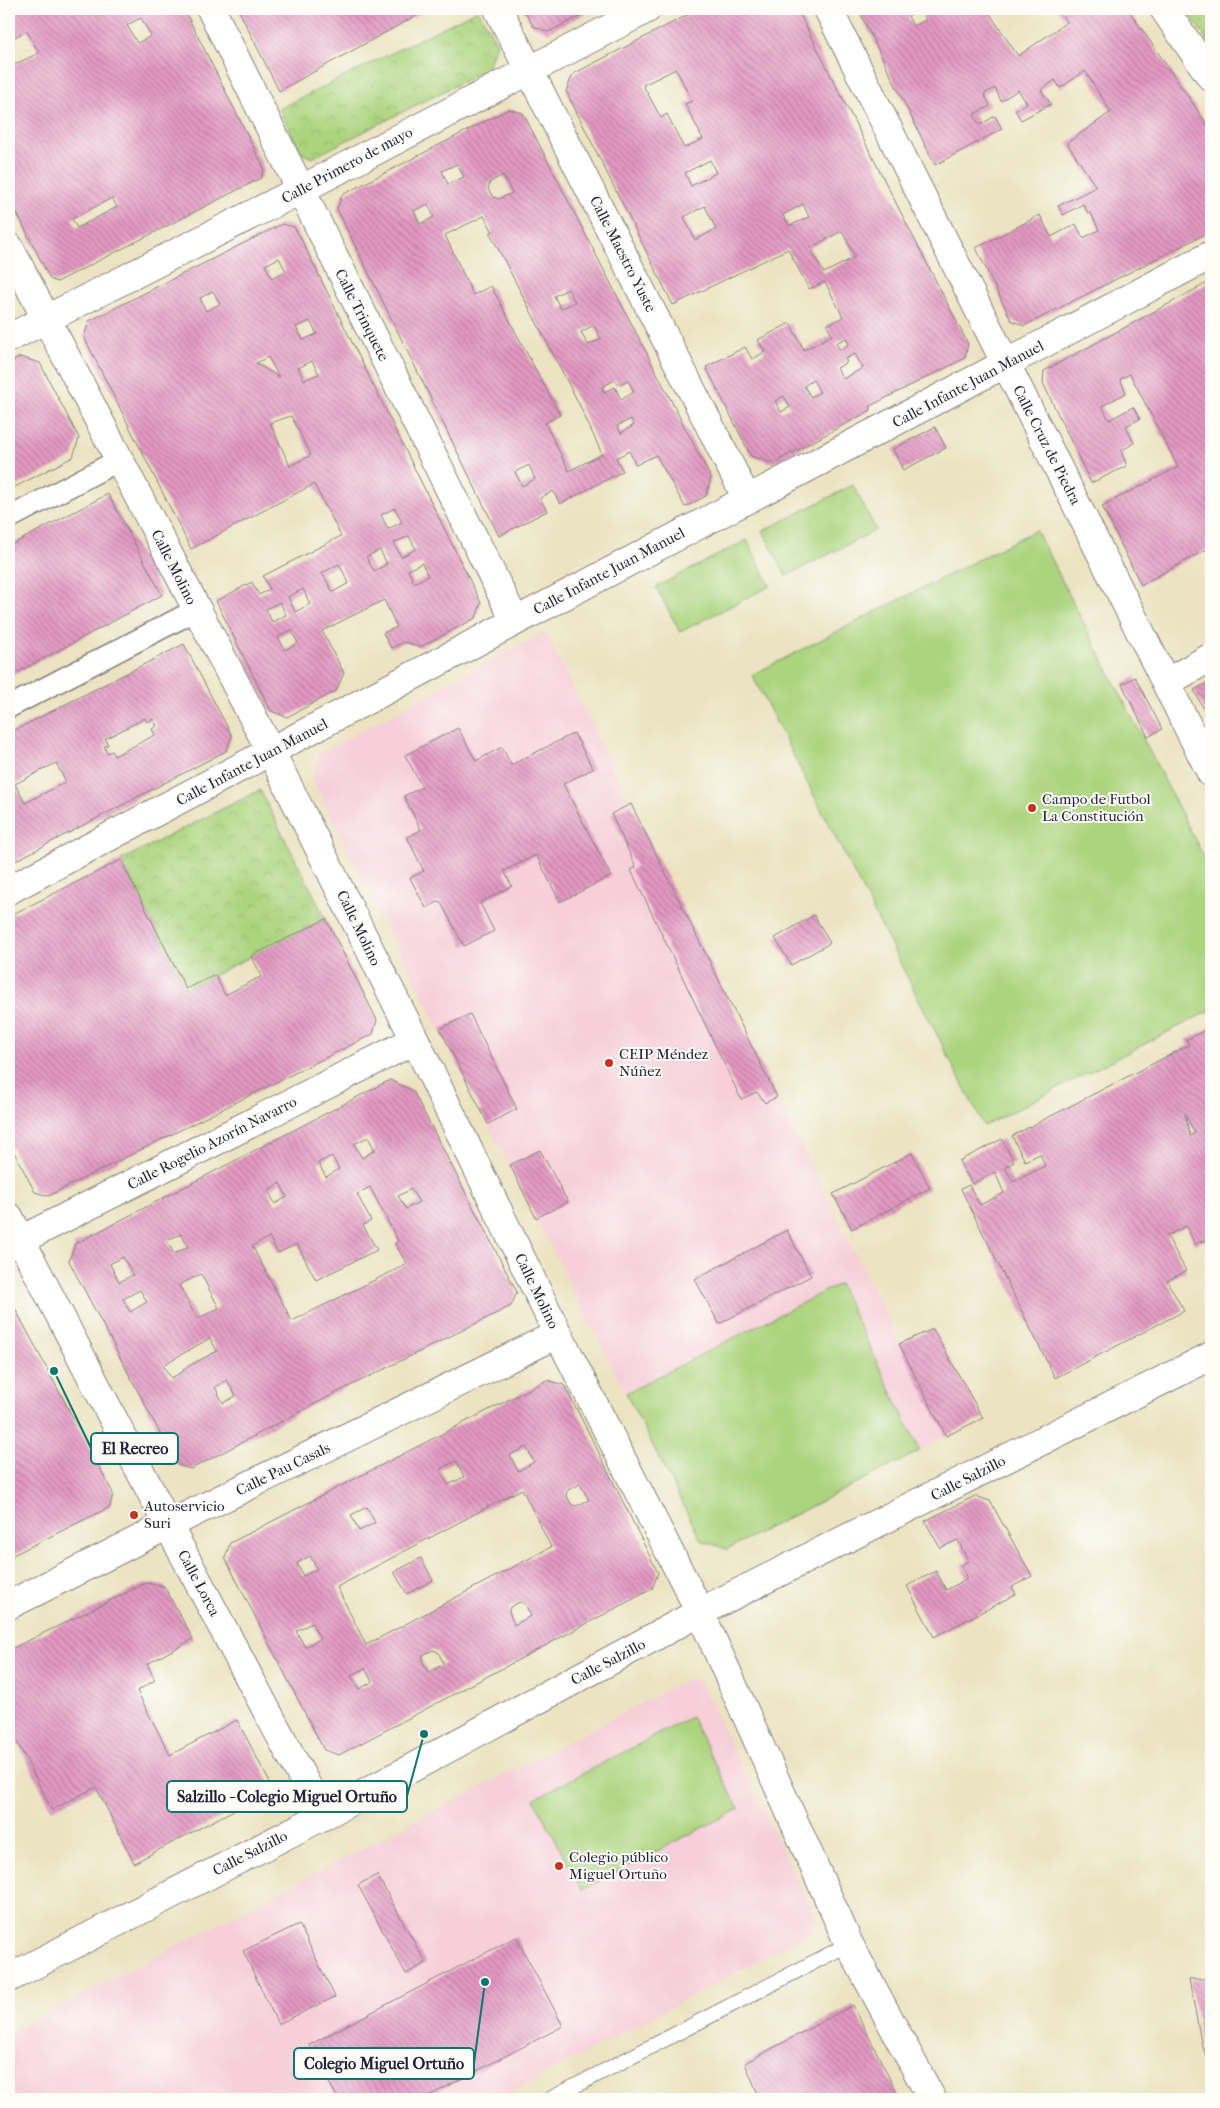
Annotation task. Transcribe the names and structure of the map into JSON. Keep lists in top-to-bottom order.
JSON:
{
  "streets": {
    "street": [
      "Calle Primero de mayo",
      "Calle Maestro Yuste",
      "Calle Trinquete",
      "Calle Infante Juan Manuel",
      "Calle Cruz de Piedra",
      "Calle Molino",
      "Calle Rogelio Azorín Navarro",
      "Calle Pau Casals",
      "Calle Salzillo",
      "Calle Lorca"
    ]
  },
  "crossings": [
    ["Calle Primero de mayo", "Calle Maestro Yuste"],
    ["Calle Primero de mayo", "Calle Trinquete"],
    ["Calle Primero de mayo", "Calle Molino"],
    ["Calle Maestro Yuste", "Calle Infante Juan Manuel"],
    ["Calle Trinquete", "Calle Infante Juan Manuel"],
    ["Calle Infante Juan Manuel", "Calle Cruz de Piedra"],
    ["Calle Infante Juan Manuel", "Calle Molino"],
    ["Calle Molino", "Calle Rogelio Azorín Navarro"],
    ["Calle Molino", "Calle Pau Casals"],
    ["Calle Molino", "Calle Salzillo"],
    ["Calle Rogelio Azorín Navarro", "Calle Lorca"],
    ["Calle Pau Casals", "Calle Lorca"],
    ["Calle Salzillo", "Calle Lorca"]
  ],
  "places": [
    "Campo de Futbol La Constitución",
    "CEIP Méndez Núñez",
    "El Recreo",
    "Autoservicio Suri",
    "Salzillo - Colegio Miguel Ortuño",
    "Colegio público Miguel Ortuño",
    "Colegio Miguel Ortuño"
  ]
}
